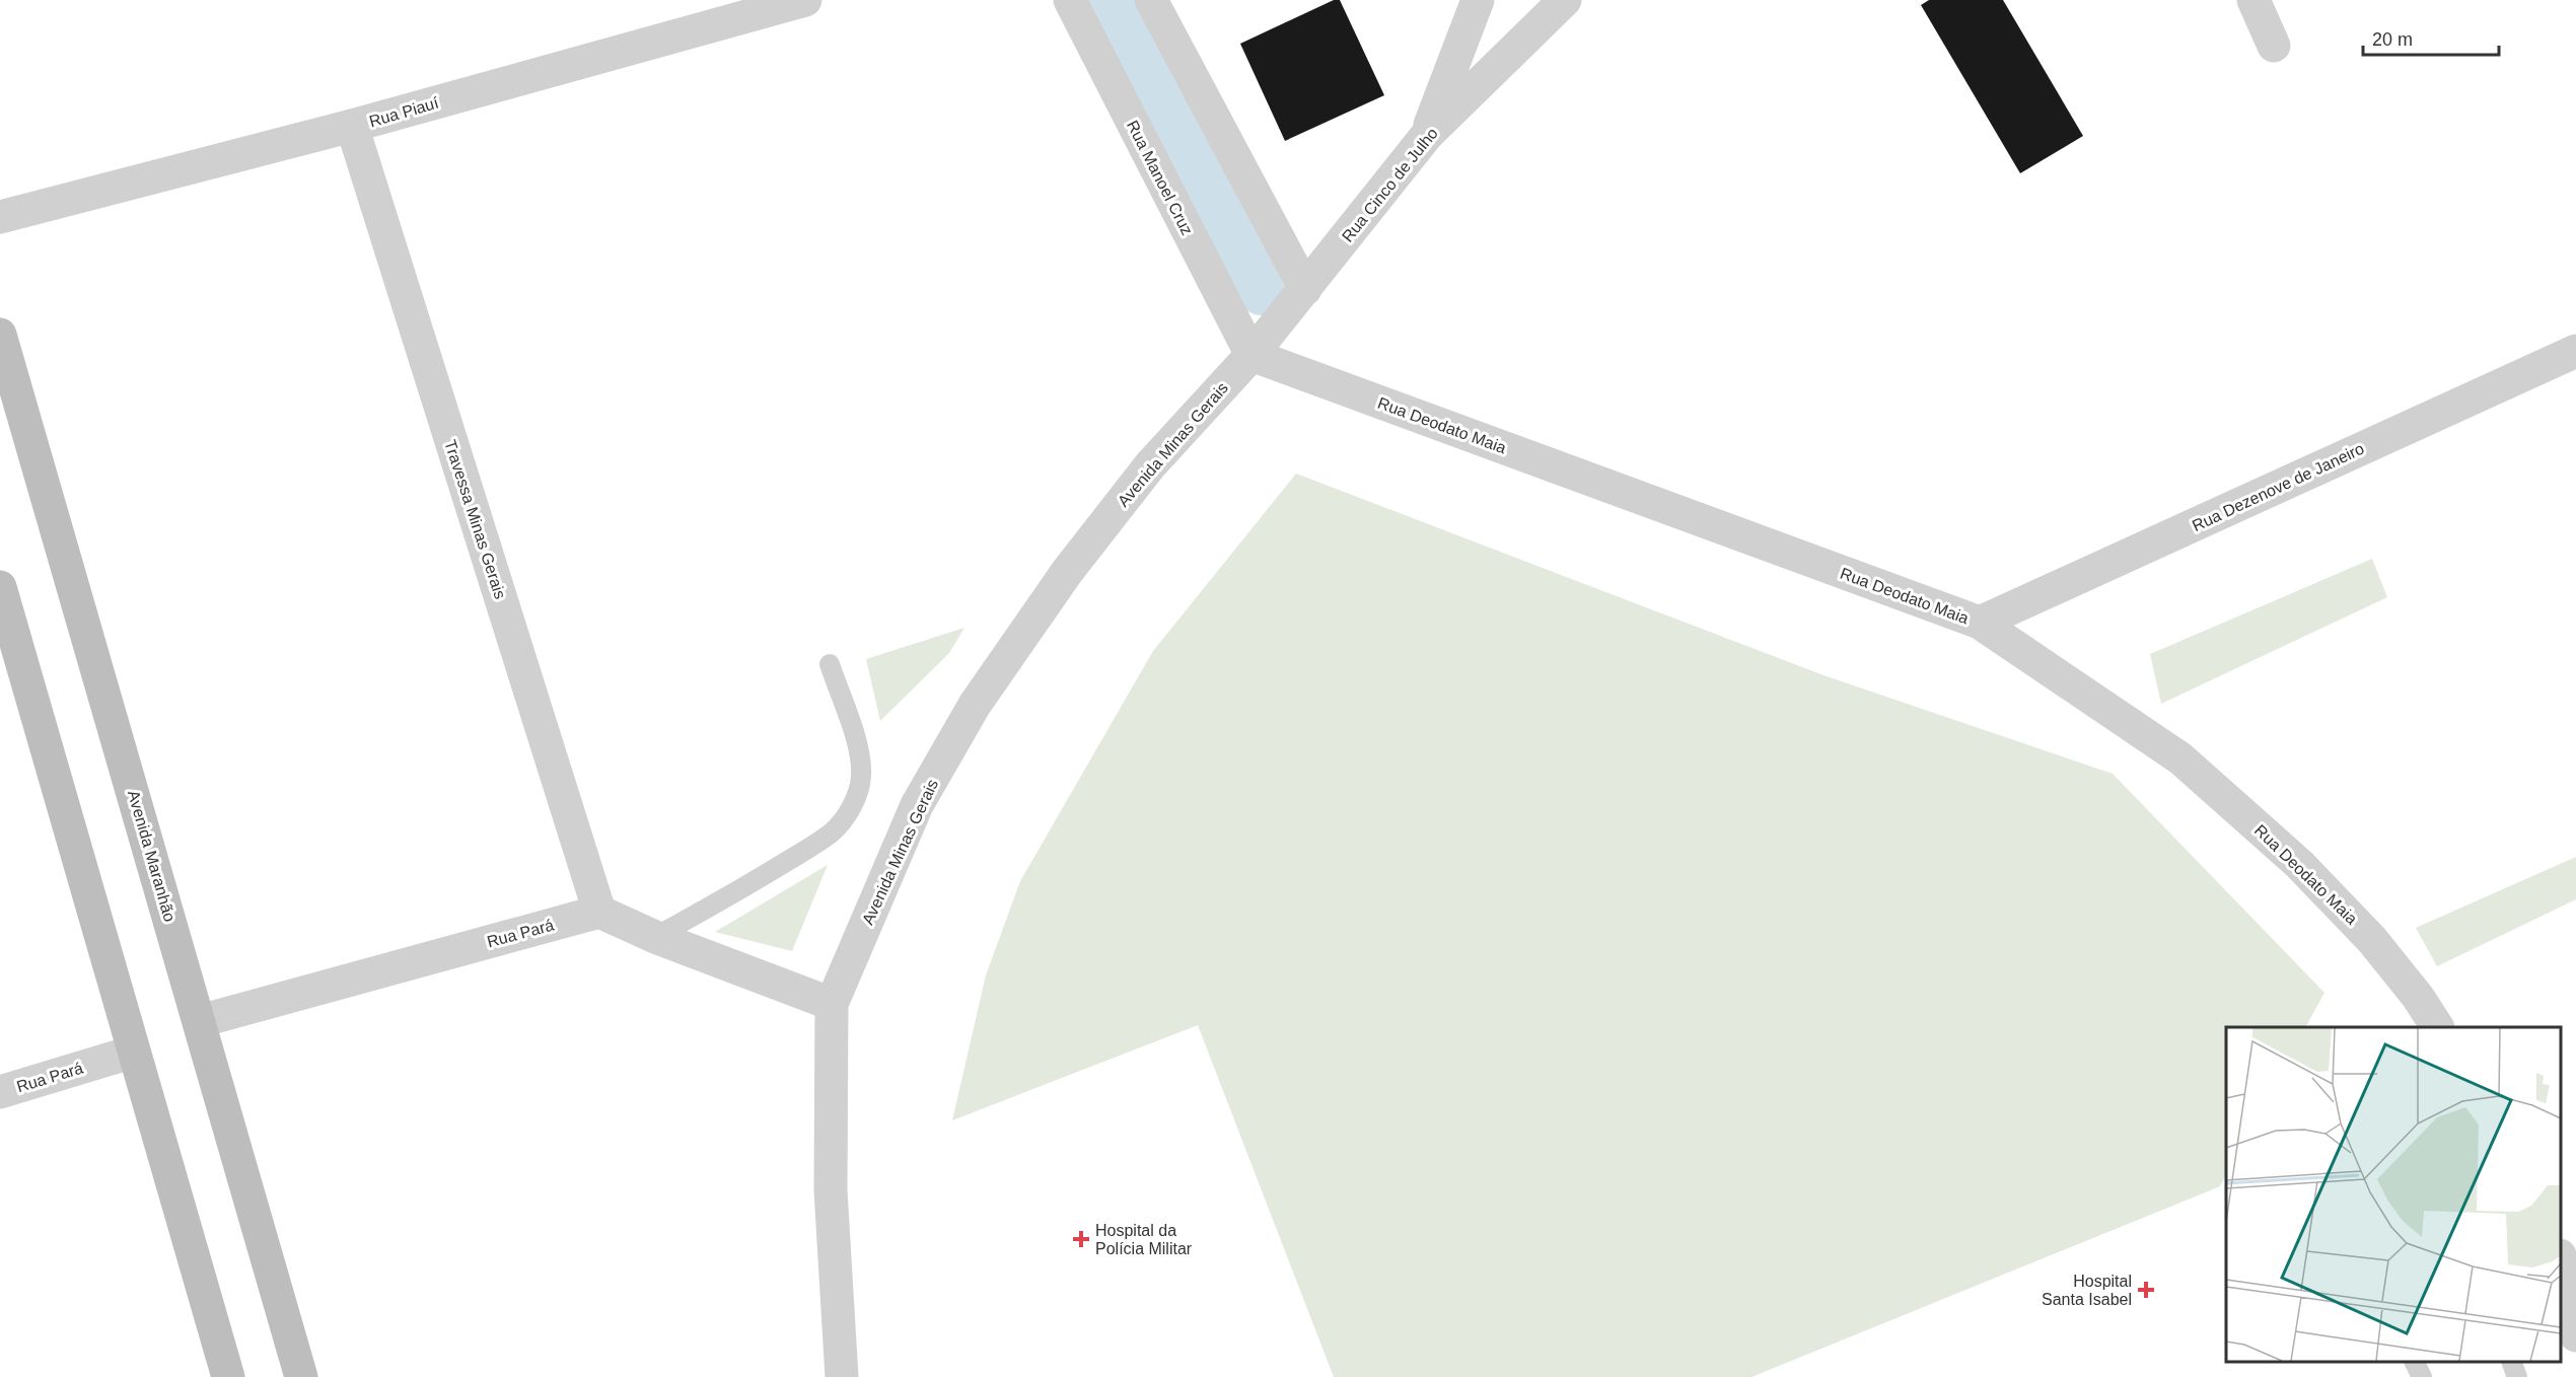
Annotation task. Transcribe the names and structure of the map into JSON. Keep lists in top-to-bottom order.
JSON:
{
  "streets": {
    "main road": ["Avenida Maranhão"],
    "street": [
      "Rua Piauí",
      "Rua Manoel Cruz",
      "Rua Cinco de Julho",
      "Rua Deodato Maia",
      "Avenida Minas Gerais",
      "Rua Dezenove de Janeiro",
      "Travessa Minas Gerais",
      "Rua Pará"
    ]
  },
  "crossings": [
    ["Rua Piauí", "Travessa Minas Gerais"],
    ["Rua Manoel Cruz", "Rua Cinco de Julho"],
    ["Rua Manoel Cruz", "Rua Deodato Maia"],
    ["Rua Manoel Cruz", "Avenida Minas Gerais"],
    ["Rua Cinco de Julho", "Rua Deodato Maia"],
    ["Rua Cinco de Julho", "Avenida Minas Gerais"],
    ["Rua Deodato Maia", "Avenida Minas Gerais"],
    ["Rua Deodato Maia", "Rua Dezenove de Janeiro"],
    ["Travessa Minas Gerais", "Rua Pará"],
    ["Avenida Maranhão", "Rua Pará"]
  ],
  "places": {
    "health": ["Hospital da Polícia Militar", "Hospital Santa Isabel"]
  },
  "scale_bar": "20 m"
}
